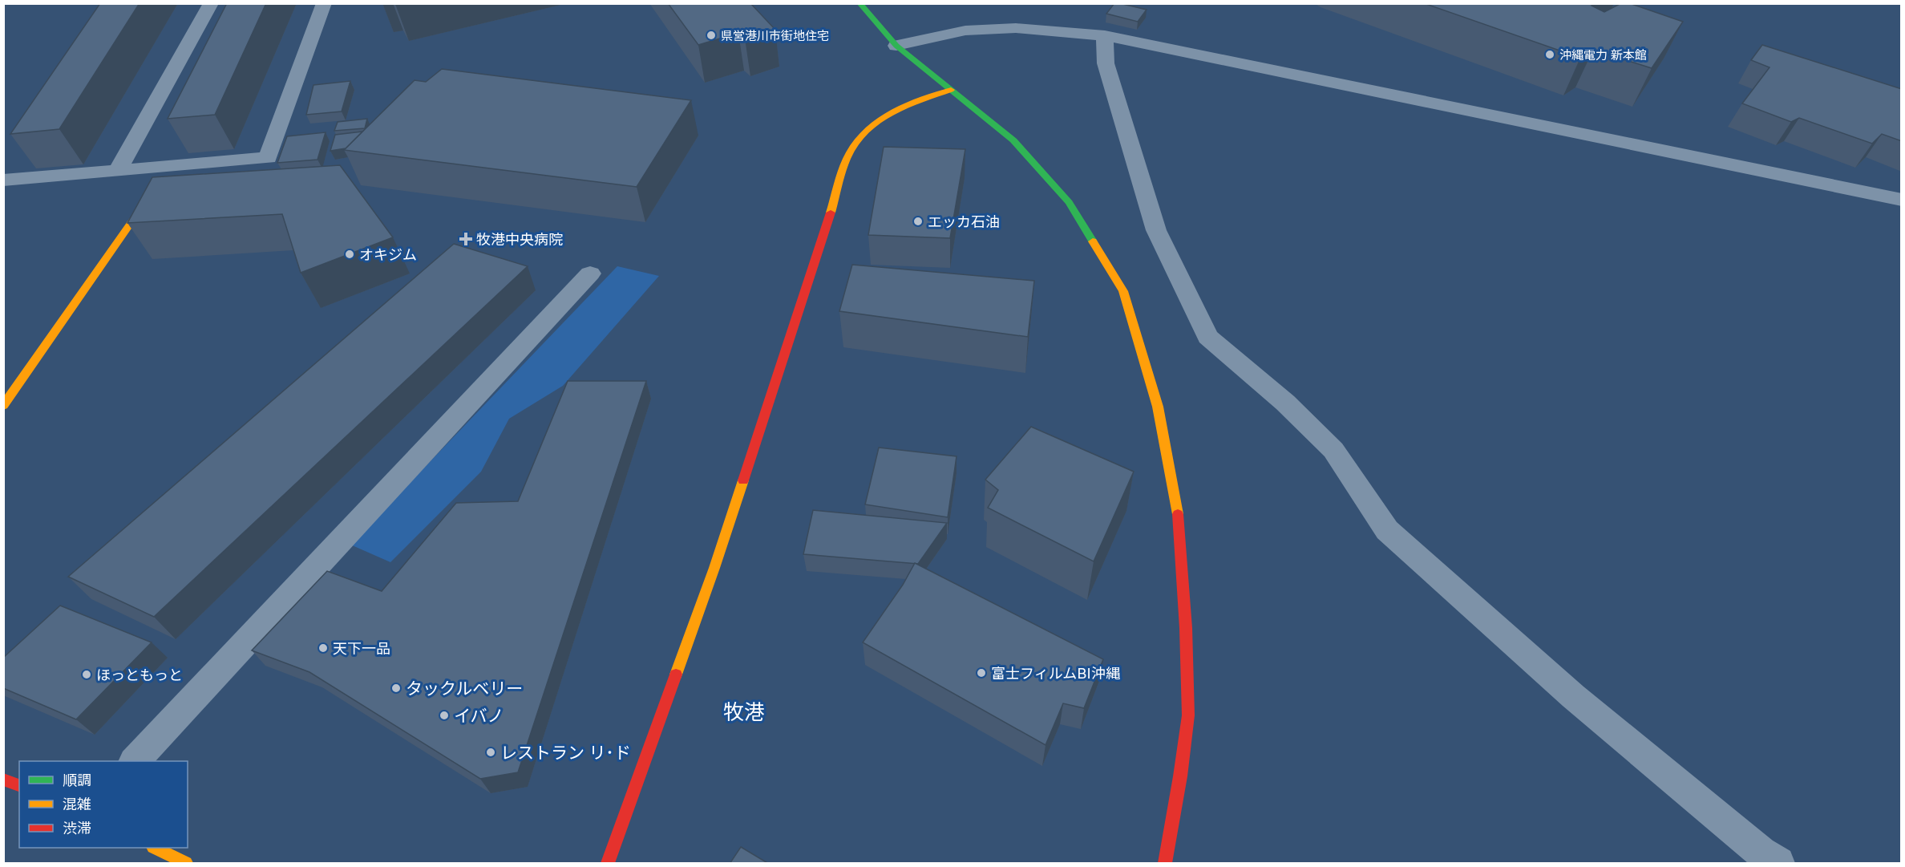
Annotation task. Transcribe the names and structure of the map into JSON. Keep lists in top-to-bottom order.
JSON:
{
  "districts": ["牧港"],
  "places": {
    "other": [
      "県営港川市街地住宅",
      "沖縄電力 新本館",
      "エッカ石油",
      "オキジム",
      "天下一品",
      "富士フィルムBI沖縄",
      "ほっともっと",
      "タックルベリー",
      "イバノ",
      "レストラン リ･ド"
    ],
    "health": ["牧港中央病院"]
  },
  "legend": ["順調", "混雑", "渋滞"]
}
